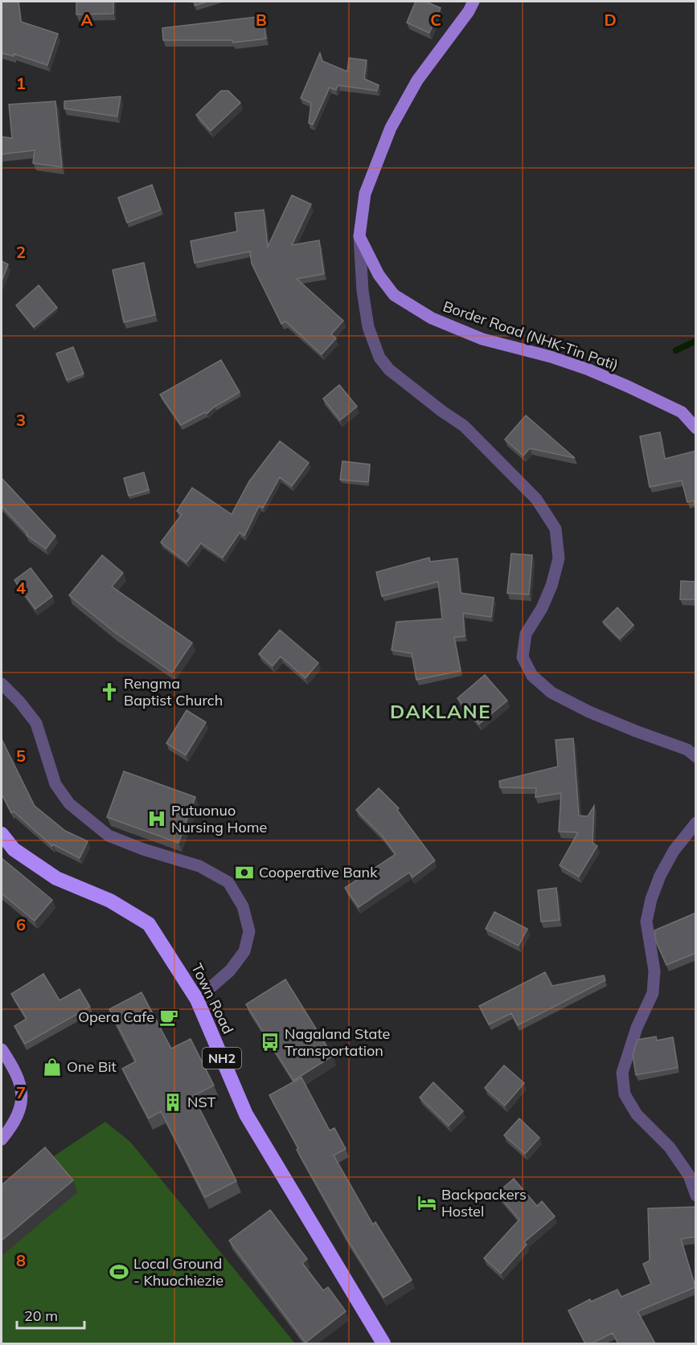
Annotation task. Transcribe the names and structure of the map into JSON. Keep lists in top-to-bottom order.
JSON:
{
  "streets": {
    "highway": ["Town Road", "NH2"],
    "main road": ["Border Road (NHK-Tin Pati)"]
  },
  "districts": ["DAKLANE"],
  "places": {
    "church": ["Rengma Baptist Church"],
    "hospital": ["Putuonuo Nursing Home"],
    "bank": ["Cooperative Bank"],
    "cafe": ["Opera Cafe"],
    "bus stop": ["Nagaland State Transportation"],
    "shop": ["One Bit"],
    "building": ["NST"],
    "hotel": ["Backpackers Hostel"],
    "sports": ["Local Ground - Khuochiezie"]
  },
  "scale_bar": "20 m",
  "grid": {
    "columns": [
      "A",
      "B",
      "C",
      "D"
    ],
    "rows": [
      "1",
      "2",
      "3",
      "4",
      "5",
      "6",
      "7",
      "8"
    ]
  }
}
